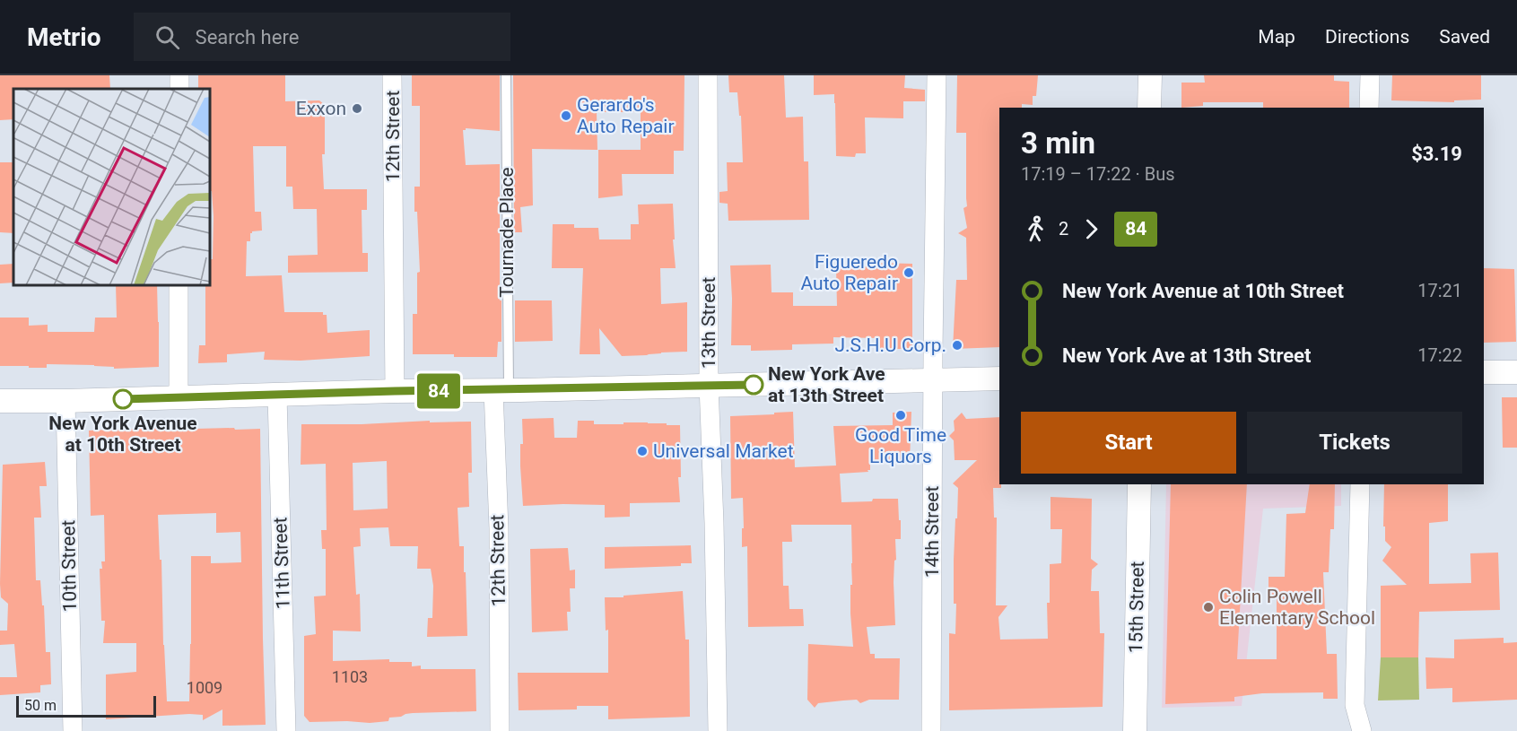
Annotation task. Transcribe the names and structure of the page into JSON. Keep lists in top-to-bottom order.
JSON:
{
  "streets": {
    "street": [
      "12th Street",
      "13th Street",
      "14th Street",
      "11th Street",
      "10th Street",
      "15th Street"
    ],
    "lane": ["Tournade Place"]
  },
  "crossings": [
    ["12th Street", "Tournade Place"]
  ],
  "places": [
    "Exxon",
    "Gerardo's Auto Repair",
    "Figueredo Auto Repair",
    "J.S.H.U Corp.",
    "New York Ave at 13th Street",
    "New York Avenue at 10th Street",
    "Good Time Liquors",
    "Universal Market",
    "Colin Powell Elementary School"
  ],
  "lines": ["bus line 84"],
  "house_numbers": ["1103", "1009"],
  "scale_bar": "50 m",
  "page": {
    "header": "Metrio",
    "search": "Search here",
    "nav": ["Map", "Directions", "Saved"],
    "on_map": "84",
    "heading": ["3 min", "17:19 – 17:22 · Bus", "$3.19"],
    "legs": ["2", "84"],
    "list": [
      {
        "name": "New York Avenue at 10th Street",
        "value": "17:21"
      },
      {
        "name": "New York Ave at 13th Street",
        "value": "17:22"
      }
    ],
    "buttons": ["Start", "Tickets"],
    "scale": "50 m"
  }
}
